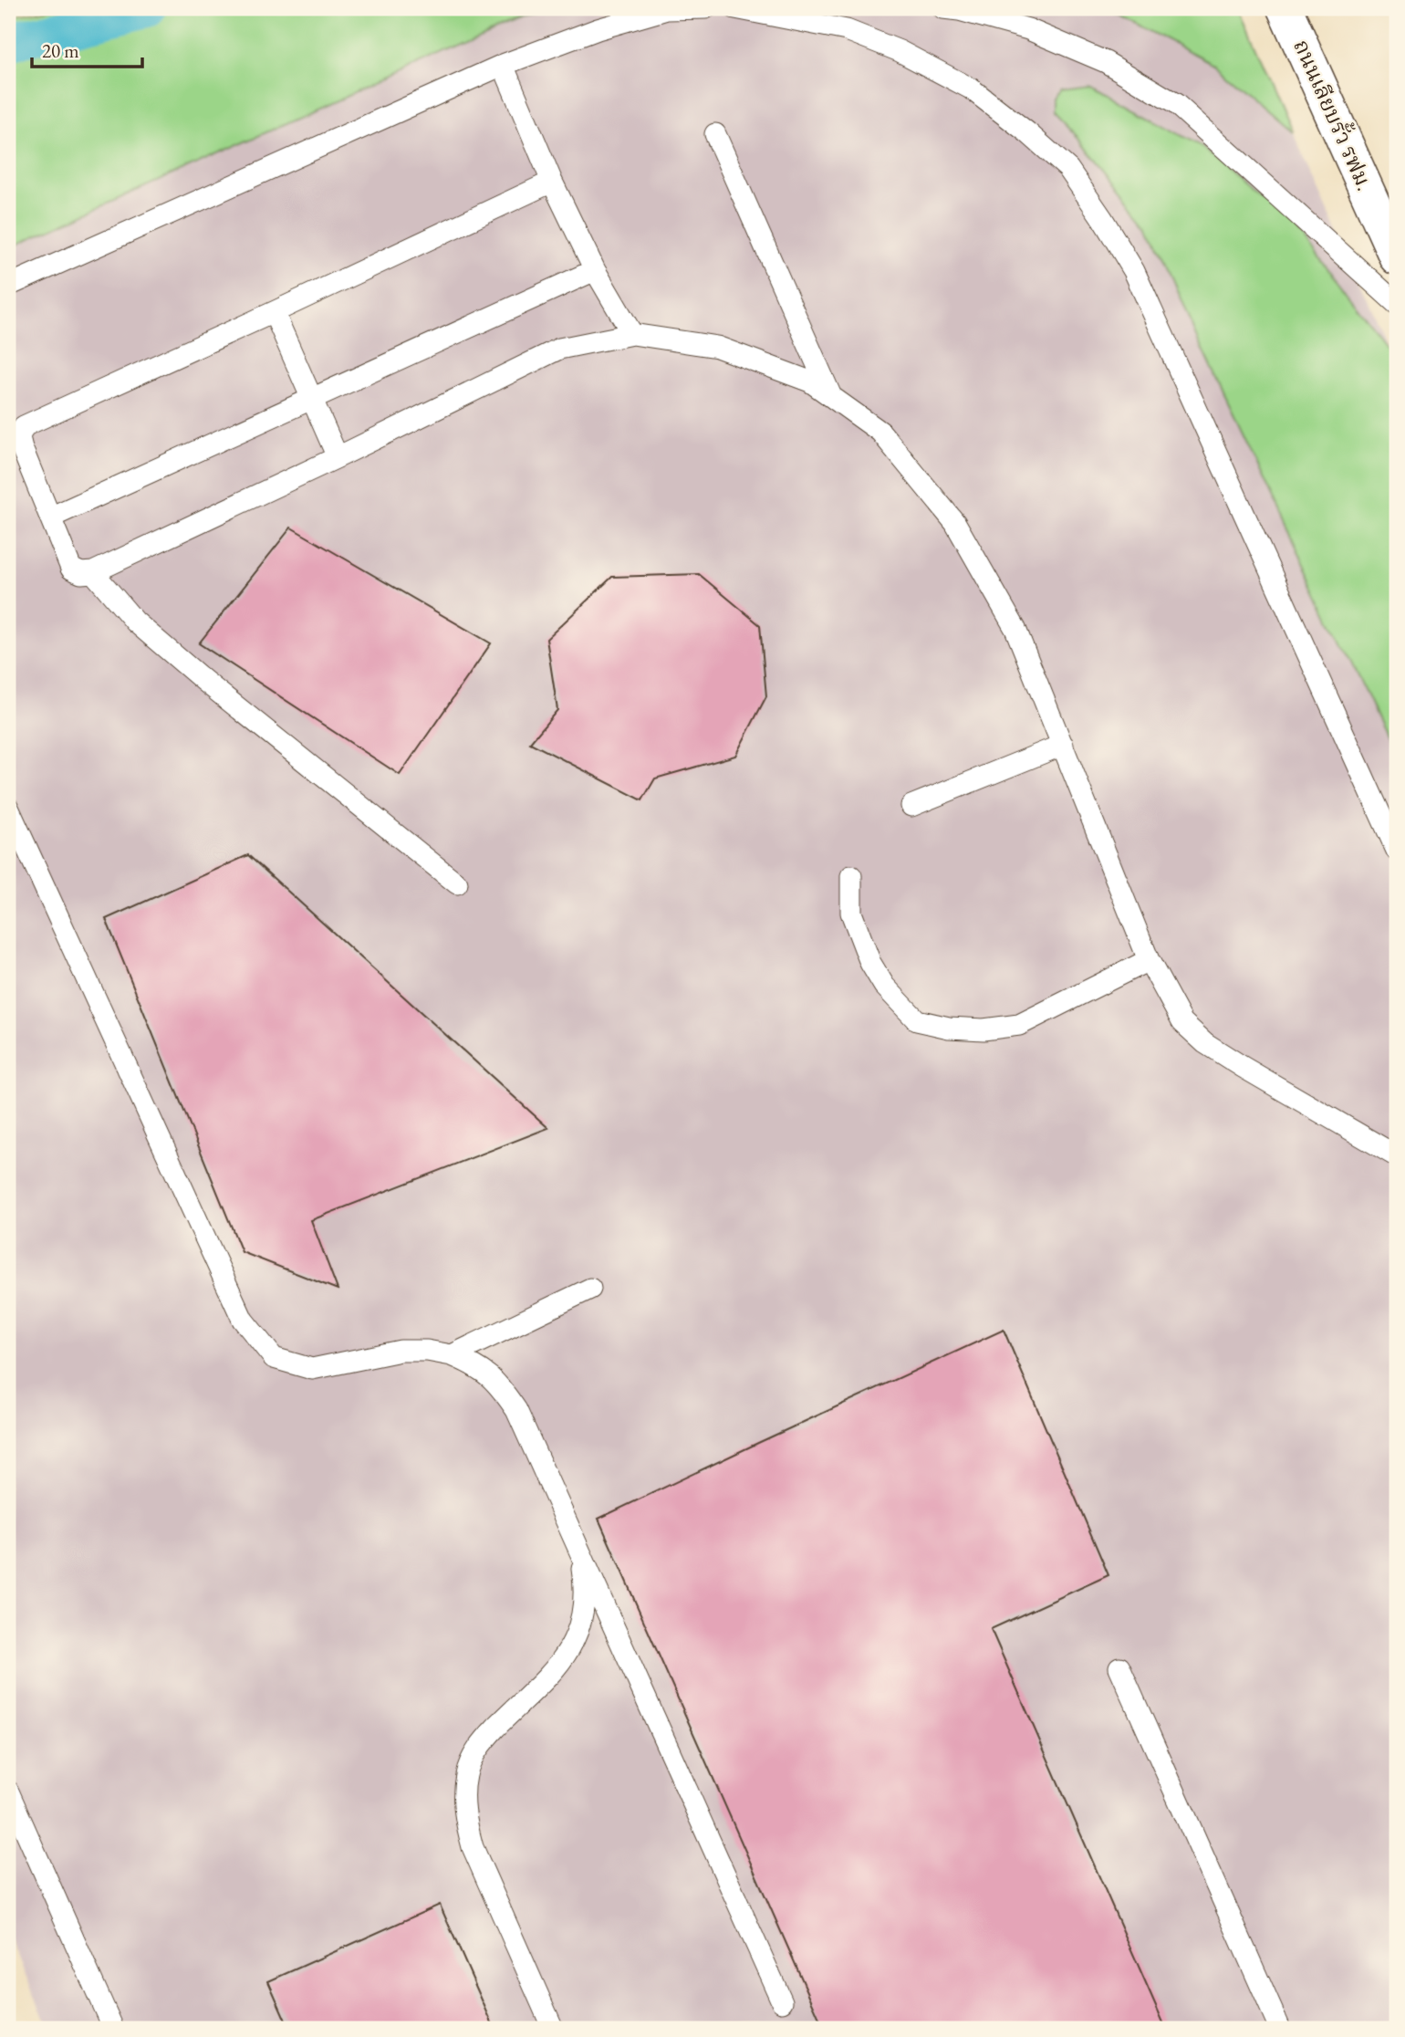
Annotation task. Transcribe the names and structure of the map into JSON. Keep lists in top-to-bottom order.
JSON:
{
  "streets": {
    "street": ["ถนนเลียบรั้ว รฟม."]
  },
  "scale_bar": "20 m"
}
